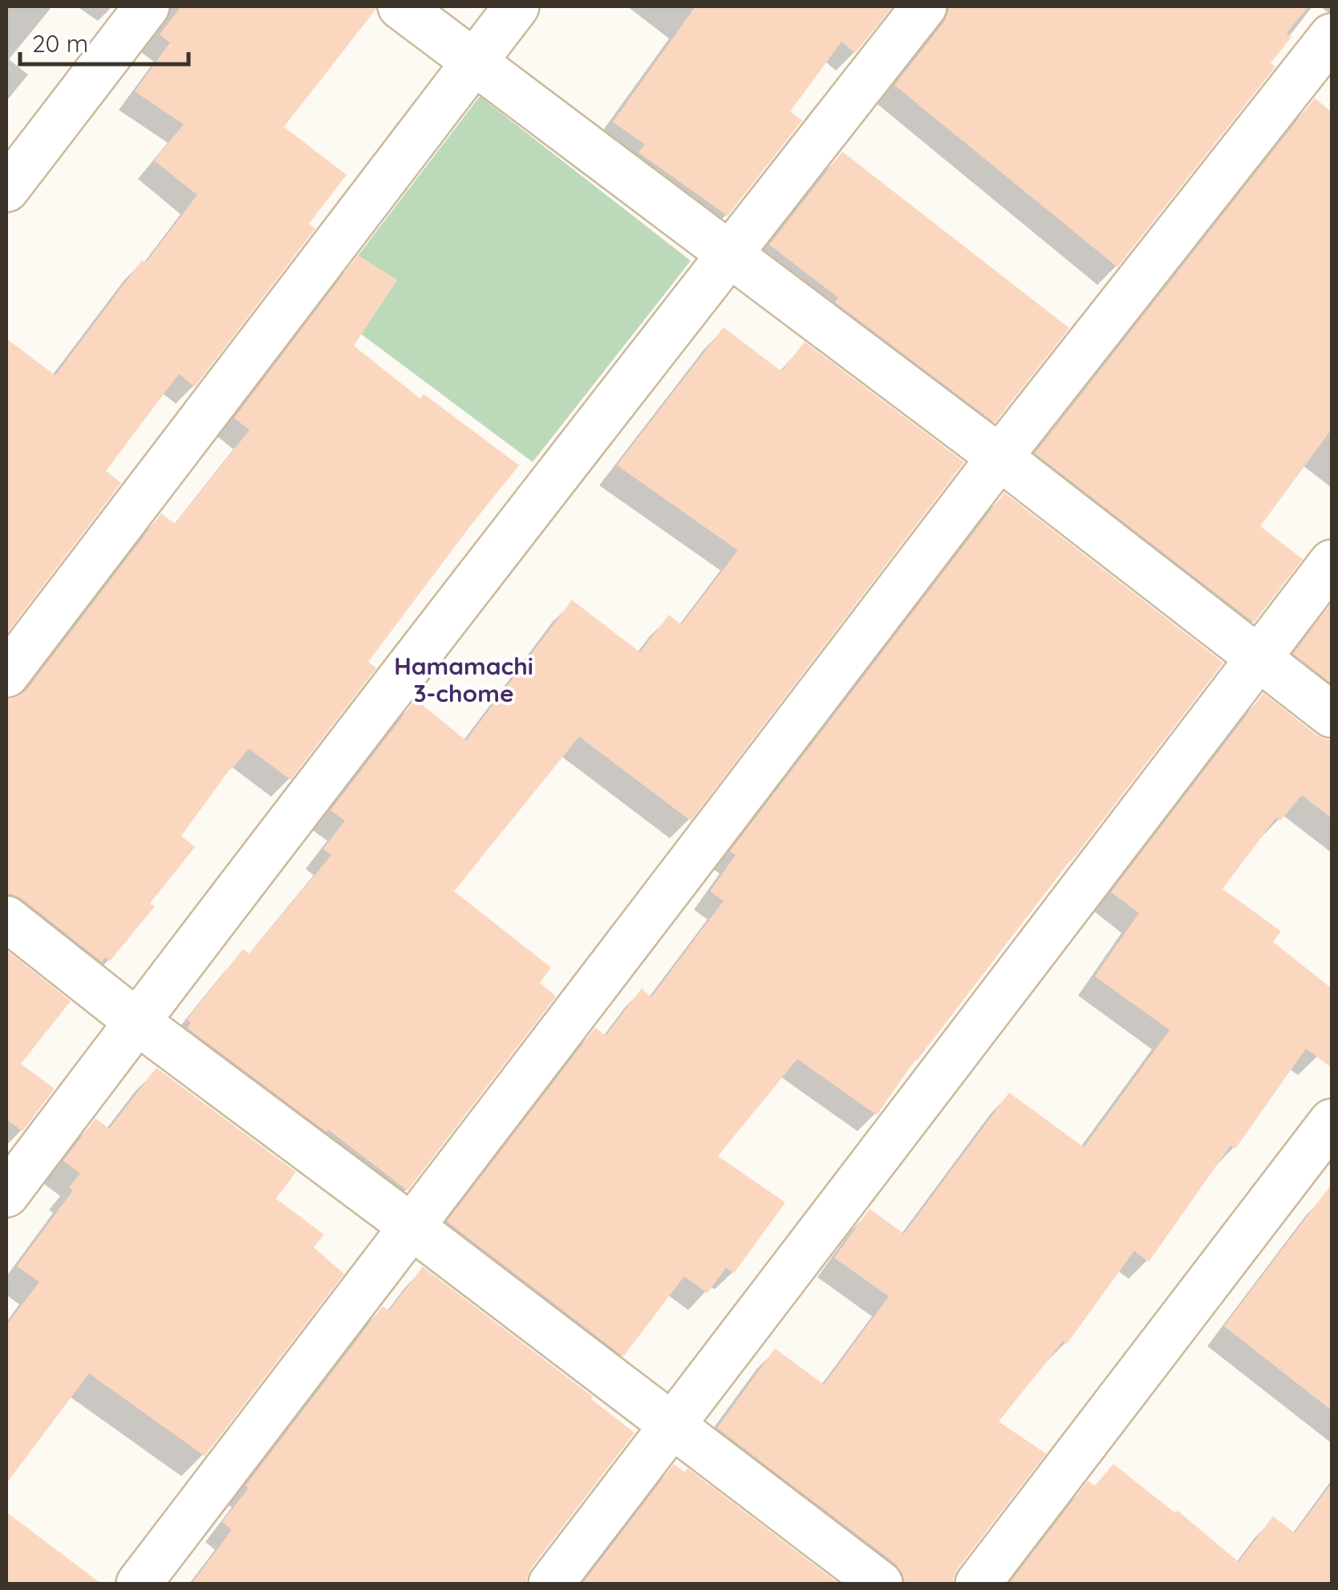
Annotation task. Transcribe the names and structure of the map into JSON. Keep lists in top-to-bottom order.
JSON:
{
  "districts": ["Hamamachi 3-chome"],
  "scale_bar": "20 m"
}
